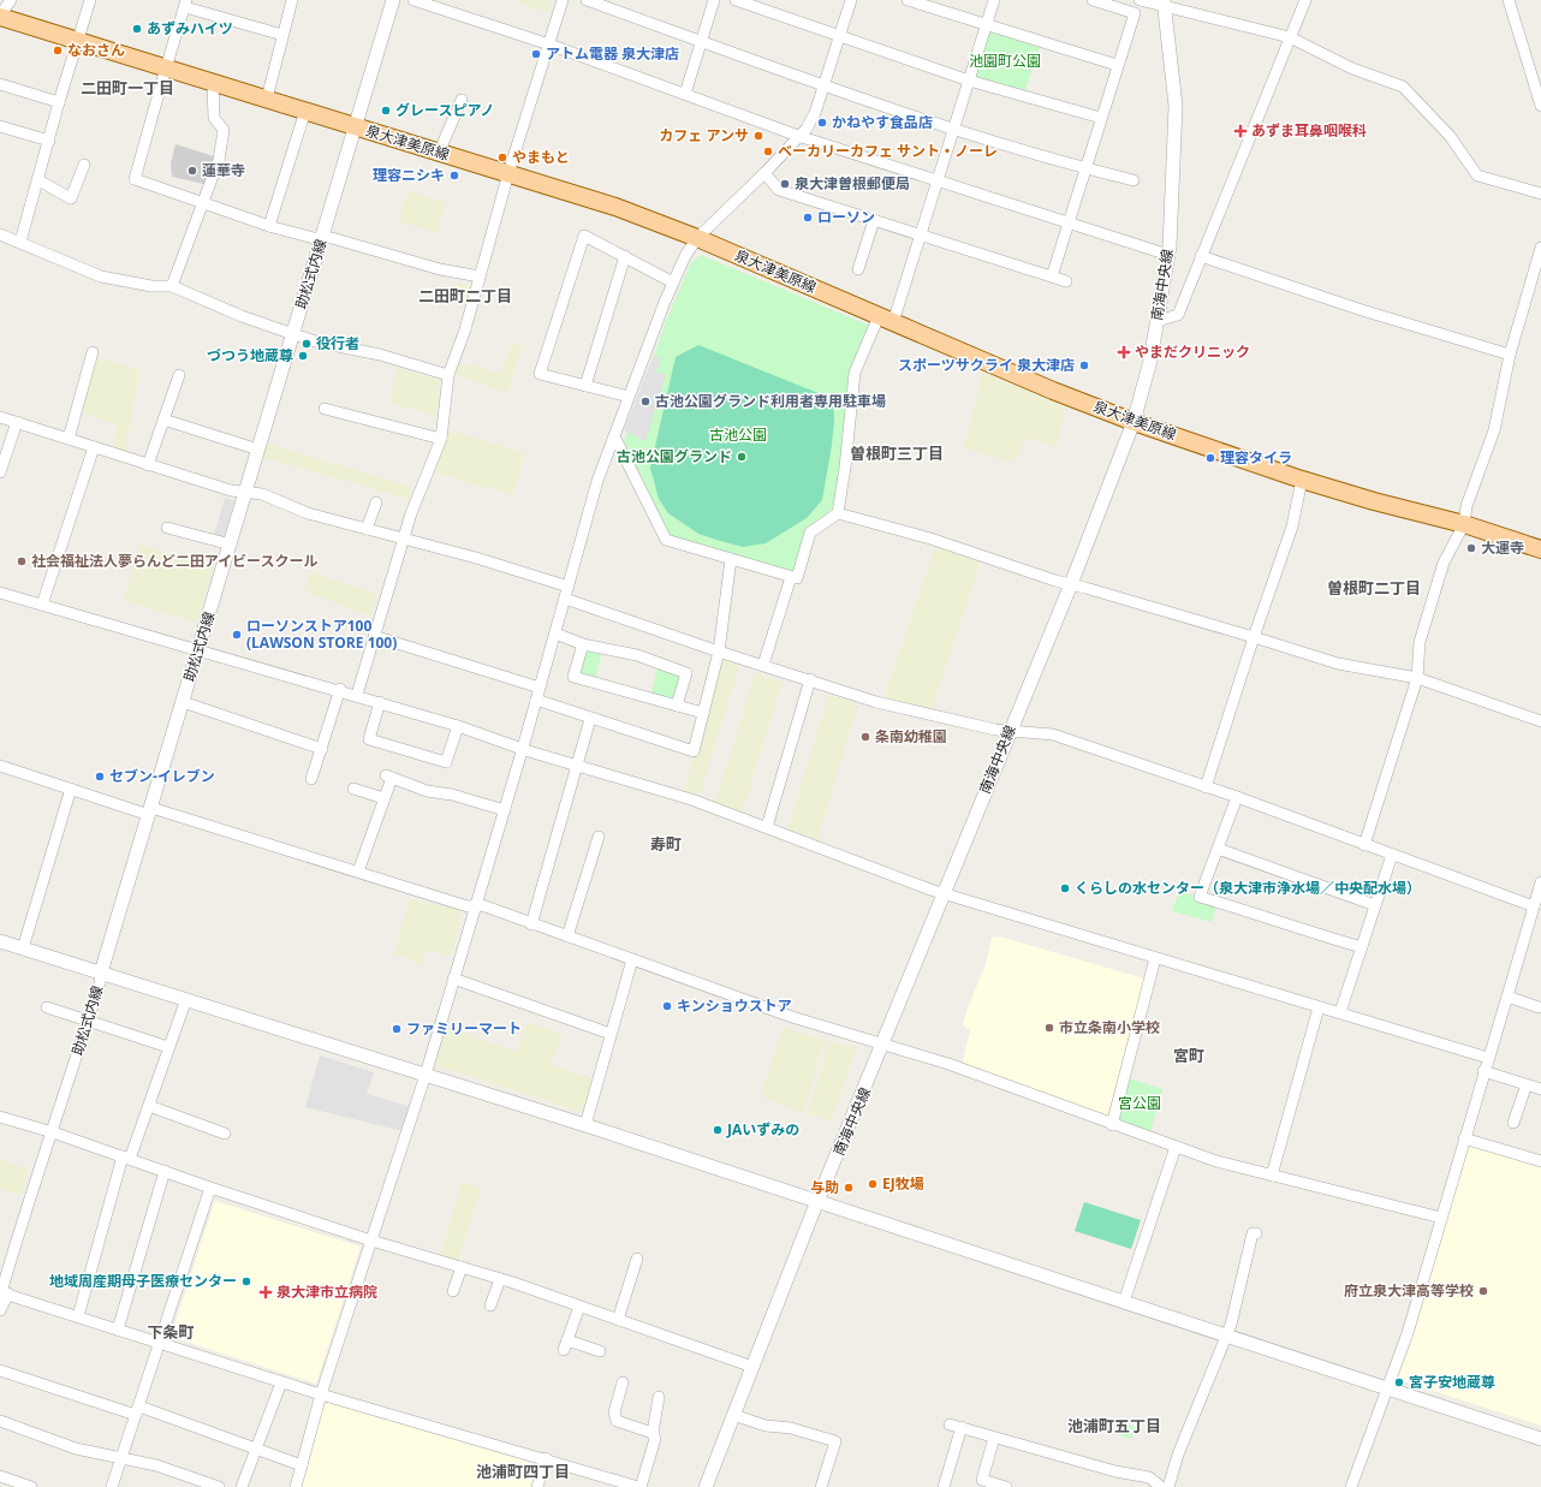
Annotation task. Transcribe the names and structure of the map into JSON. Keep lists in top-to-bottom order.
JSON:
{
  "streets": {
    "main road": ["泉大津美原線"],
    "street": ["助松式内線", "南海中央線"]
  },
  "crossings": [
    ["泉大津美原線", "助松式内線"],
    ["泉大津美原線", "南海中央線"]
  ],
  "districts": [
    "二田町一丁目",
    "二田町二丁目",
    "曽根町三丁目",
    "曽根町二丁目",
    "寿町",
    "宮町",
    "下条町",
    "池浦町五丁目",
    "池浦町四丁目"
  ],
  "parks": ["池園町公園", "古池公園", "宮公園"],
  "places": {
    "other": [
      "あずみハイツ",
      "なおさん",
      "アトム電器 泉大津店",
      "グレースピアノ",
      "かねやす食品店",
      "カフェ アンサ",
      "ベーカリーカフェ サント・ノーレ",
      "やまもと",
      "蓮華寺",
      "理容ニシキ",
      "泉大津曽根郵便局",
      "ローソン",
      "役行者",
      "づつう地蔵尊",
      "スポーツサクライ 泉大津店",
      "古池公園グランド利用者専用駐車場",
      "古池公園グランド",
      "理容タイラ",
      "大運寺",
      "社会福祉法人夢らんど二田アイビースクール",
      "ローソンストア100 (LAWSON STORE 100)",
      "条南幼稚園",
      "セブン-イレブン",
      "くらしの水センター（泉大津市浄水場／中央配水場）",
      "キンショウストア",
      "市立条南小学校",
      "ファミリーマート",
      "JAいずみの",
      "EJ牧場",
      "与助",
      "地域周産期母子医療センター",
      "府立泉大津高等学校",
      "宮子安地蔵尊"
    ],
    "health": ["あずま耳鼻咽喉科", "やまだクリニック", "泉大津市立病院"]
  }
}
